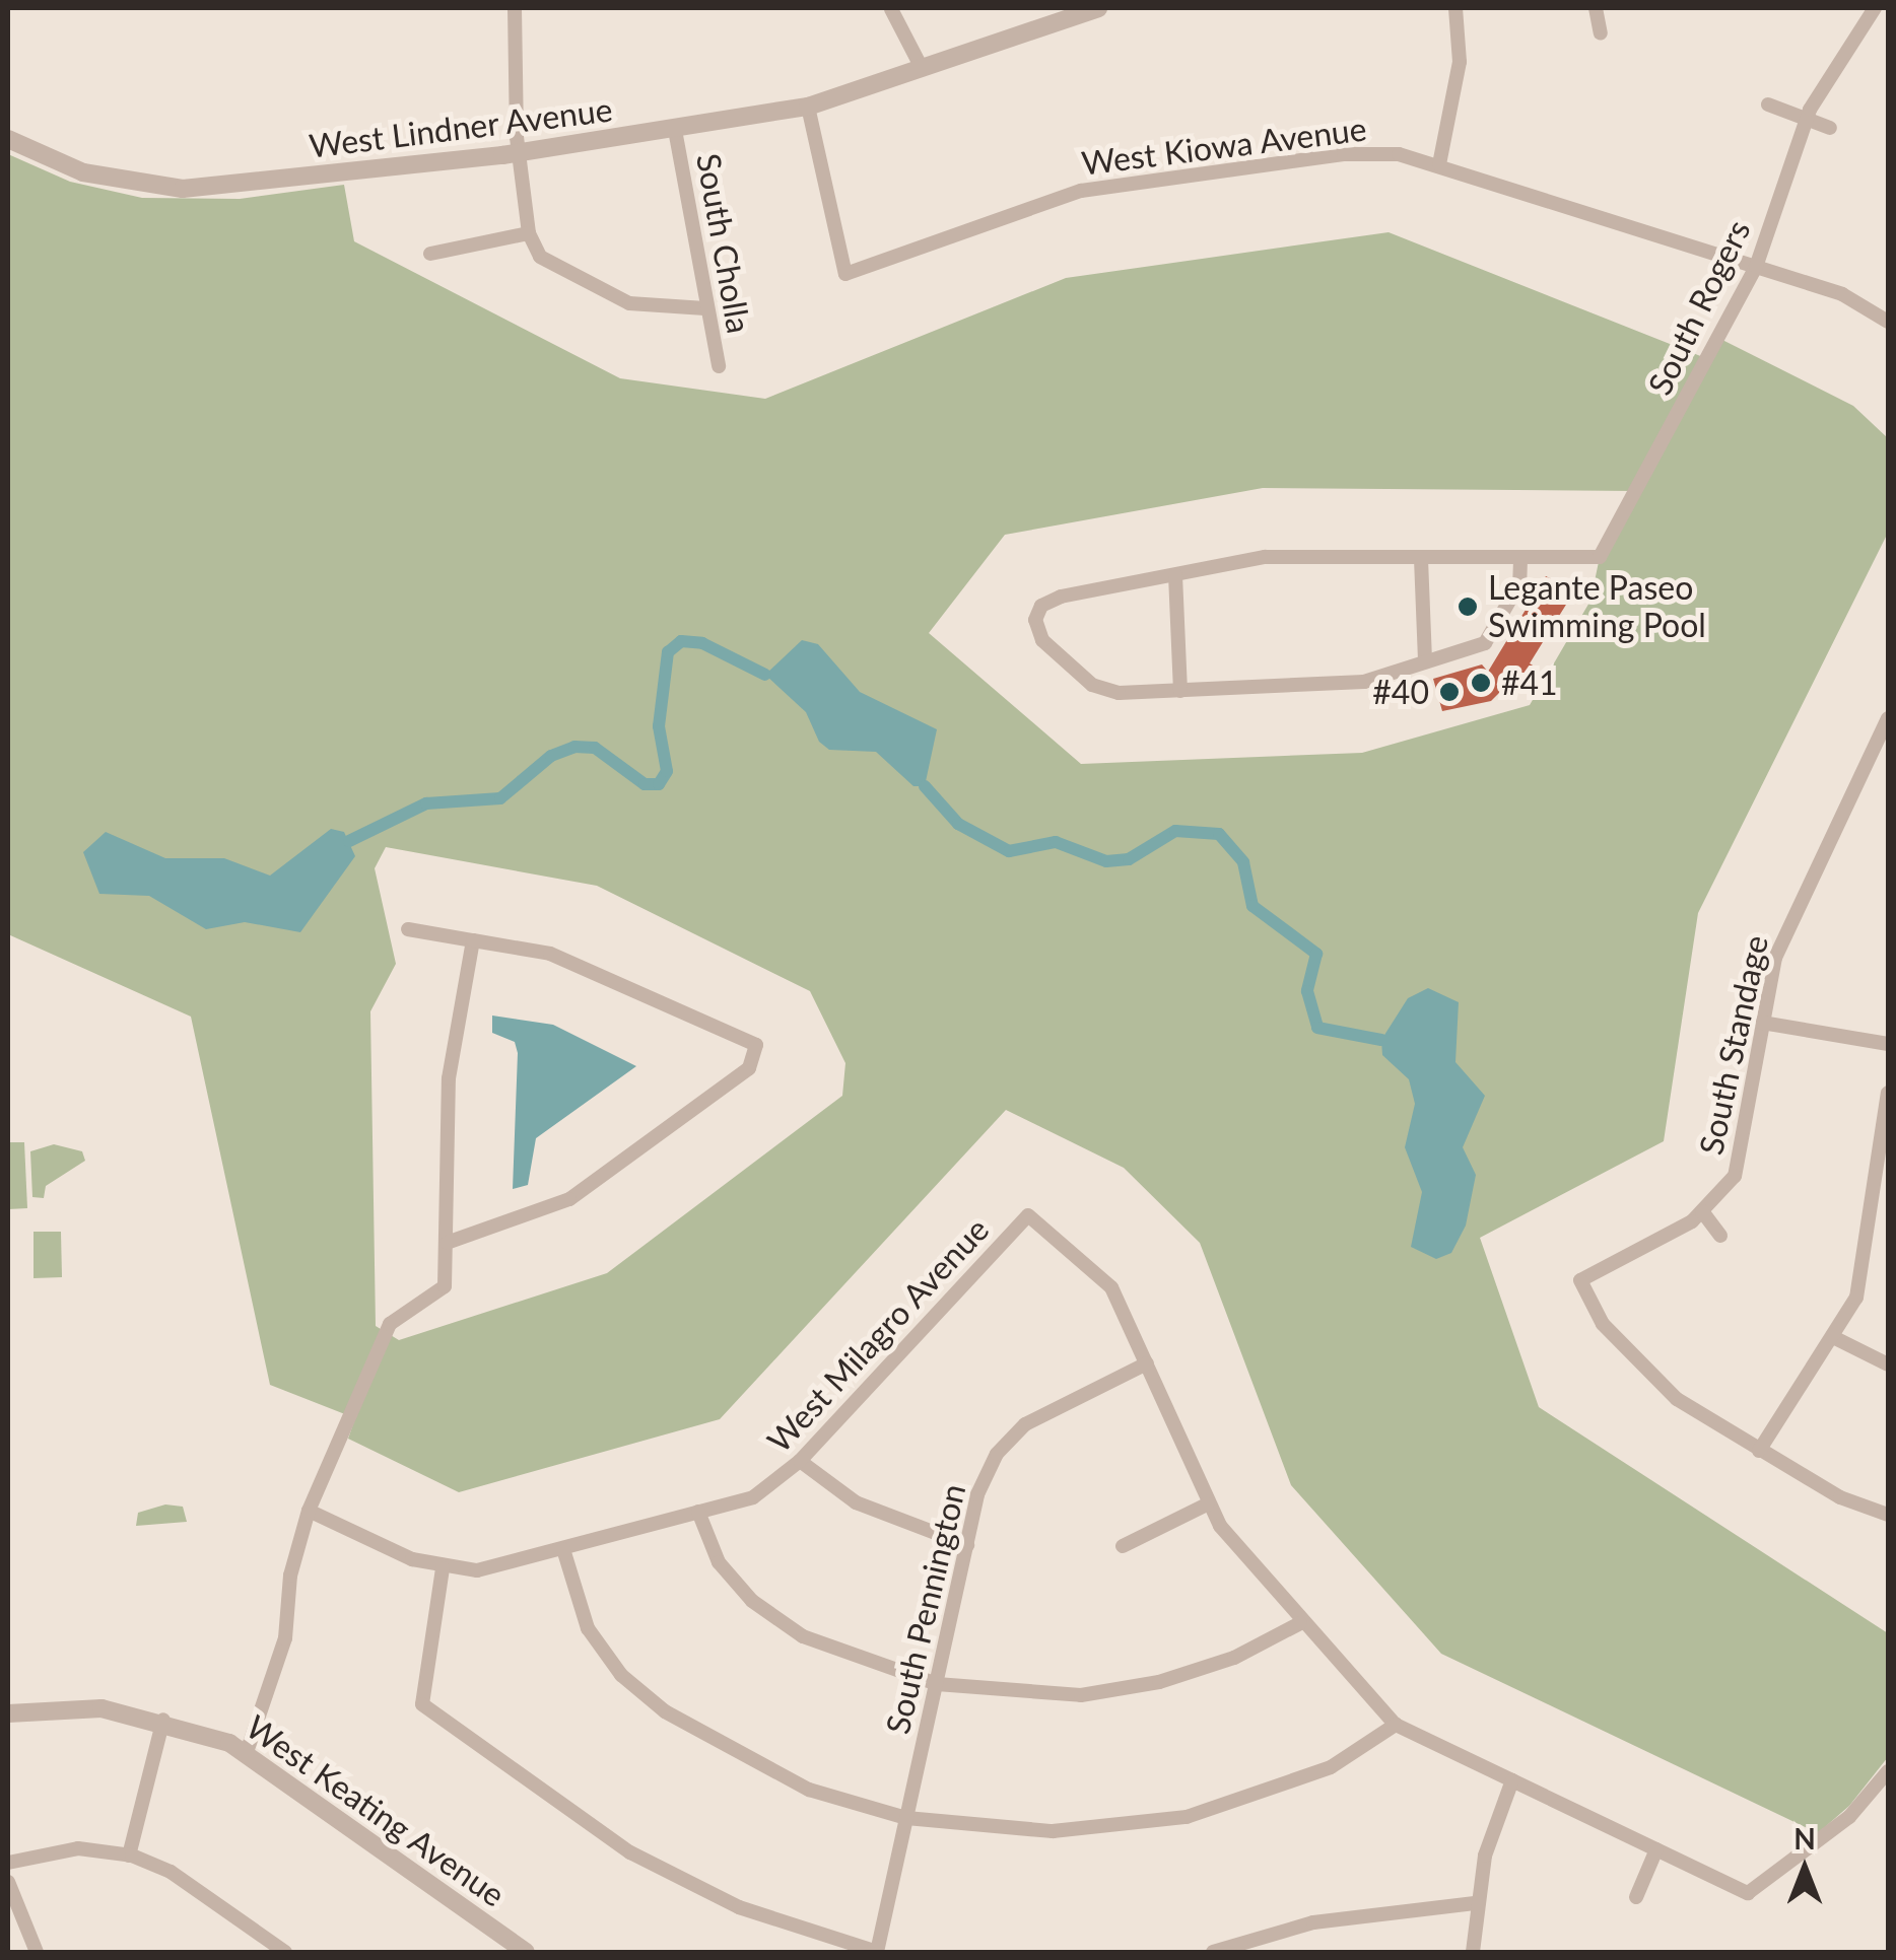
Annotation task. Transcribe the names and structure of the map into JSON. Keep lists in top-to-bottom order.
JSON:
{
  "streets": {
    "street": [
      "West Lindner Avenue",
      "West Kiowa Avenue",
      "South Cholla",
      "South Rogers",
      "South Standage",
      "West Milagro Avenue",
      "South Pennington",
      "West Keating Avenue"
    ]
  },
  "crossings": [
    ["West Lindner Avenue", "West Kiowa Avenue"],
    ["West Lindner Avenue", "South Cholla"],
    ["West Kiowa Avenue", "South Rogers"],
    ["West Milagro Avenue", "South Pennington"]
  ],
  "places": ["Legante Paseo Swimming Pool", "#41", "#40"],
  "north": "top"
}
